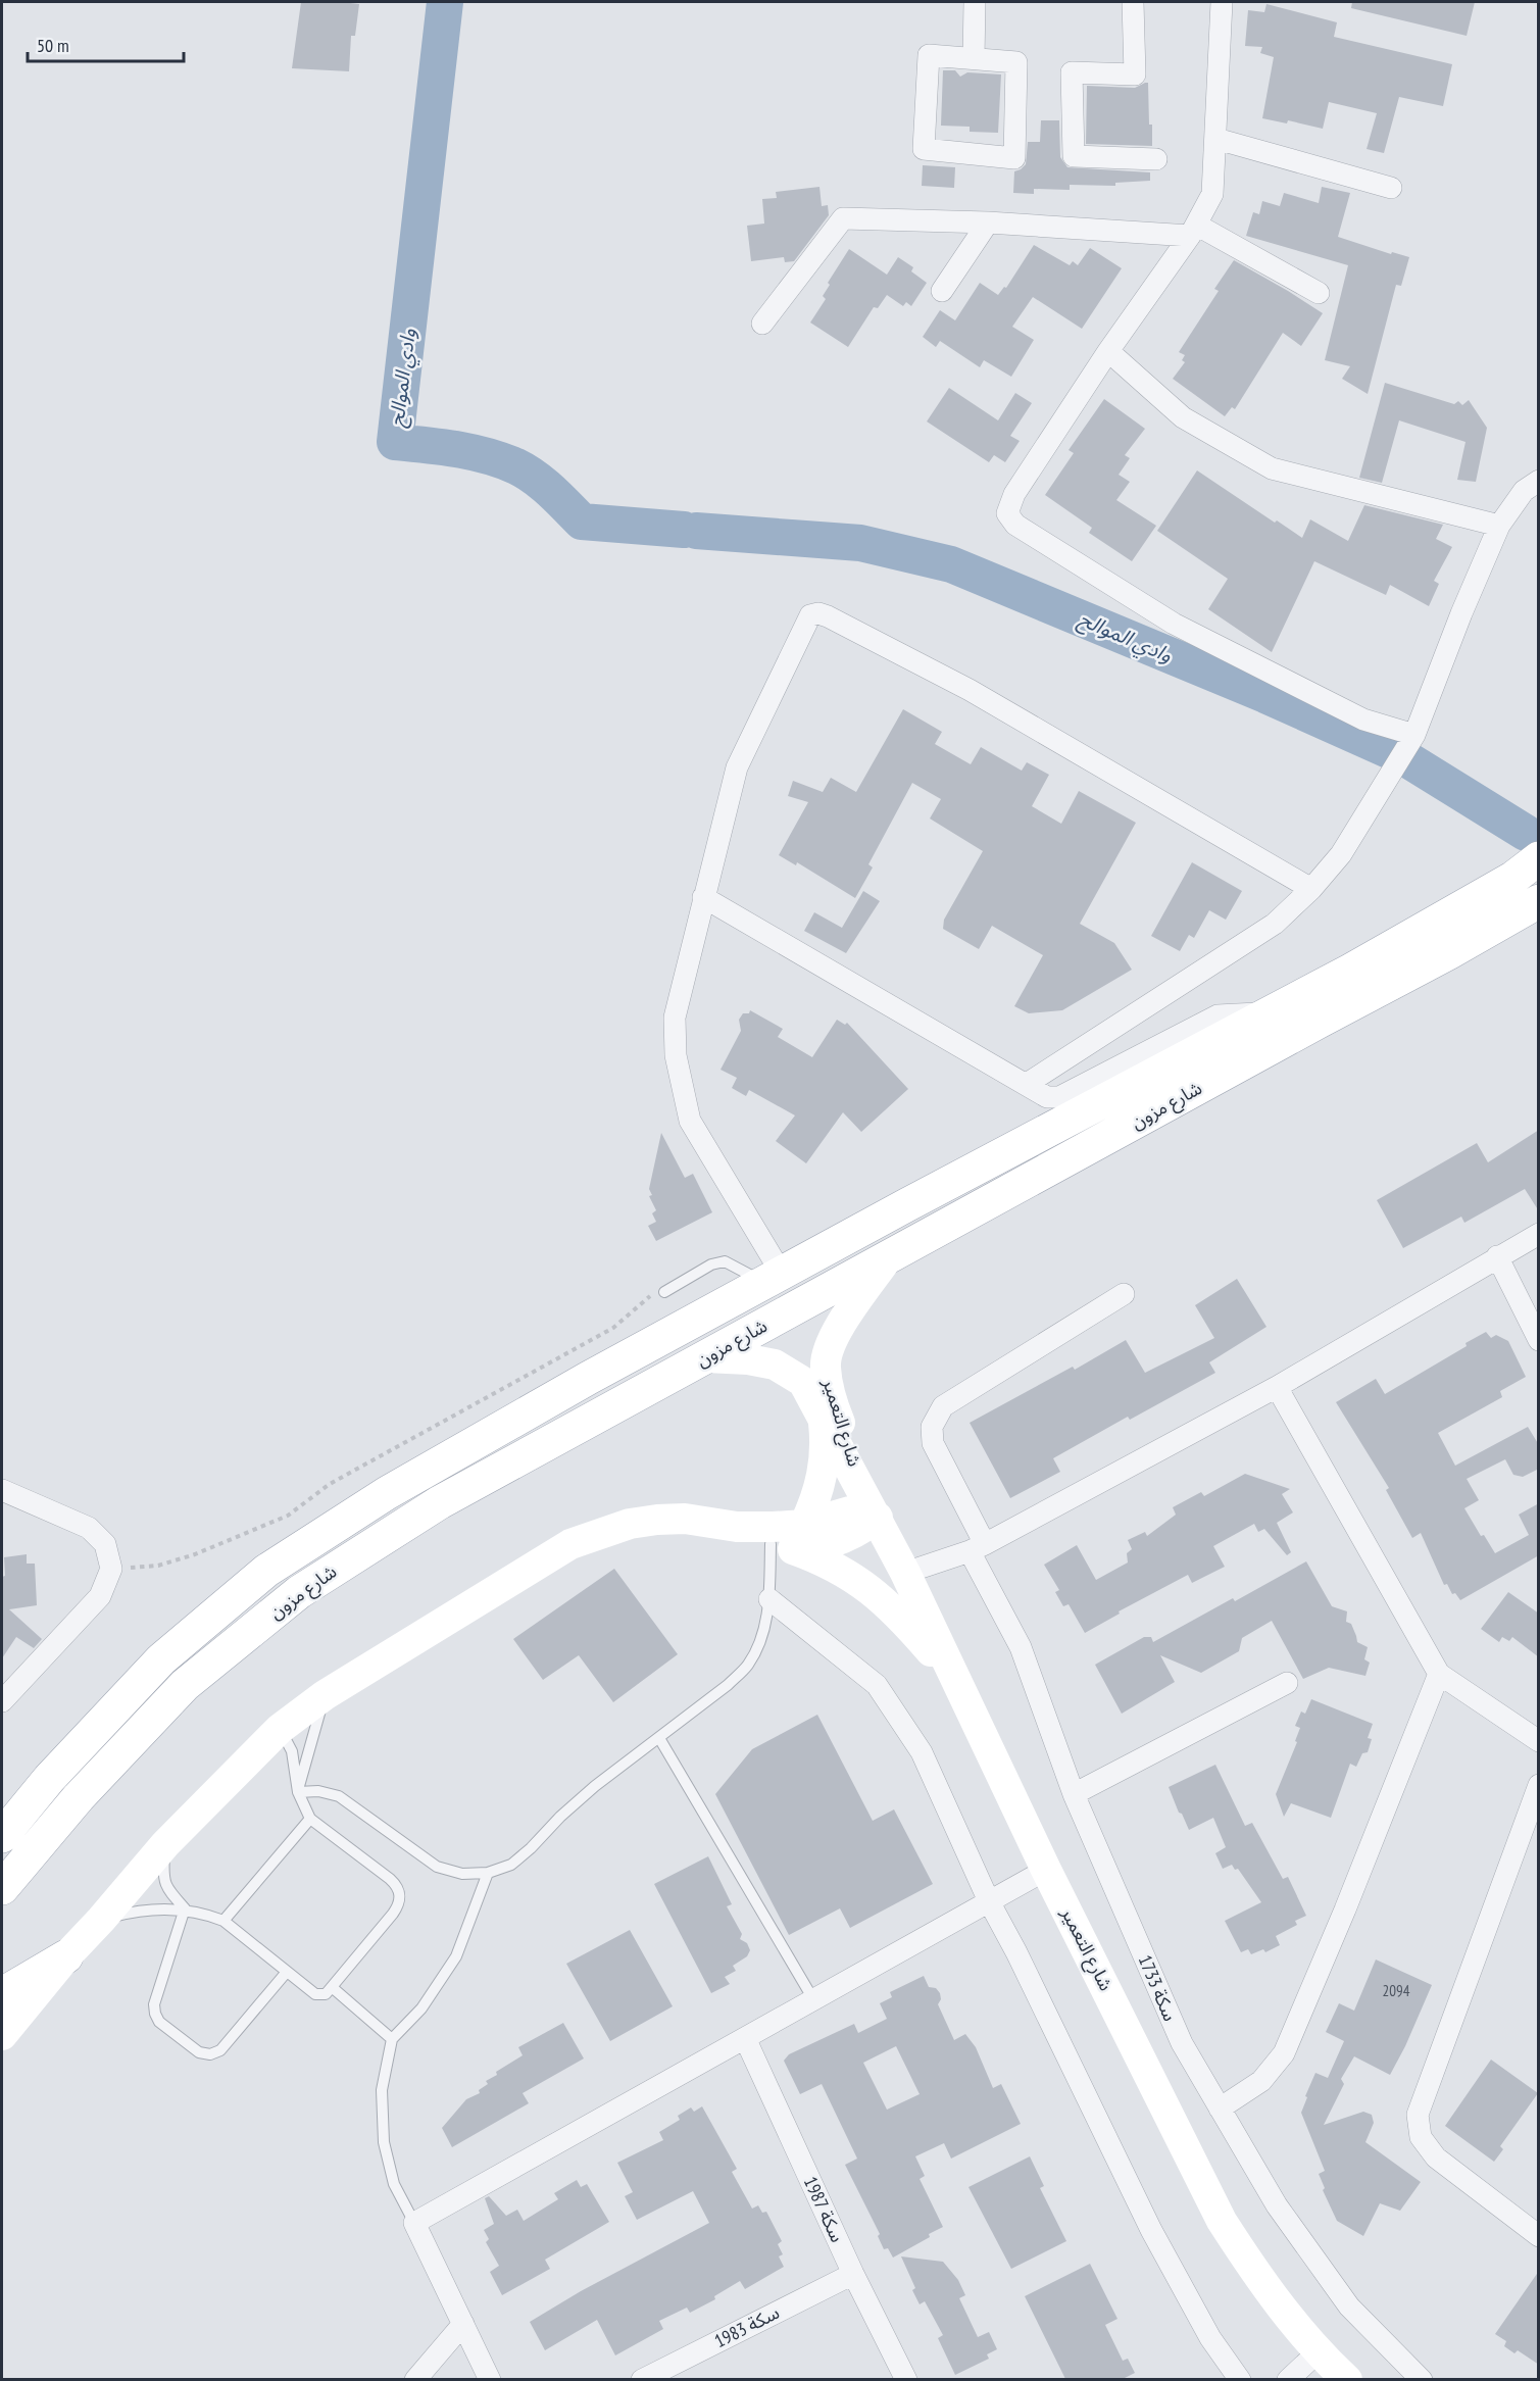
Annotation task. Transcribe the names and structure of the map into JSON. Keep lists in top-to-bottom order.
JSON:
{
  "streets": {
    "main road": ["شارع مزون", "شارع التعمير"],
    "street": ["سكة 1733", "سكة 1987", "سكة 1983"]
  },
  "crossings": [
    ["شارع مزون", "شارع التعمير"],
    ["سكة 1987", "سكة 1983"]
  ],
  "water": ["وادي الموالح"],
  "house_numbers": ["2094"],
  "scale_bar": "50 m"
}
